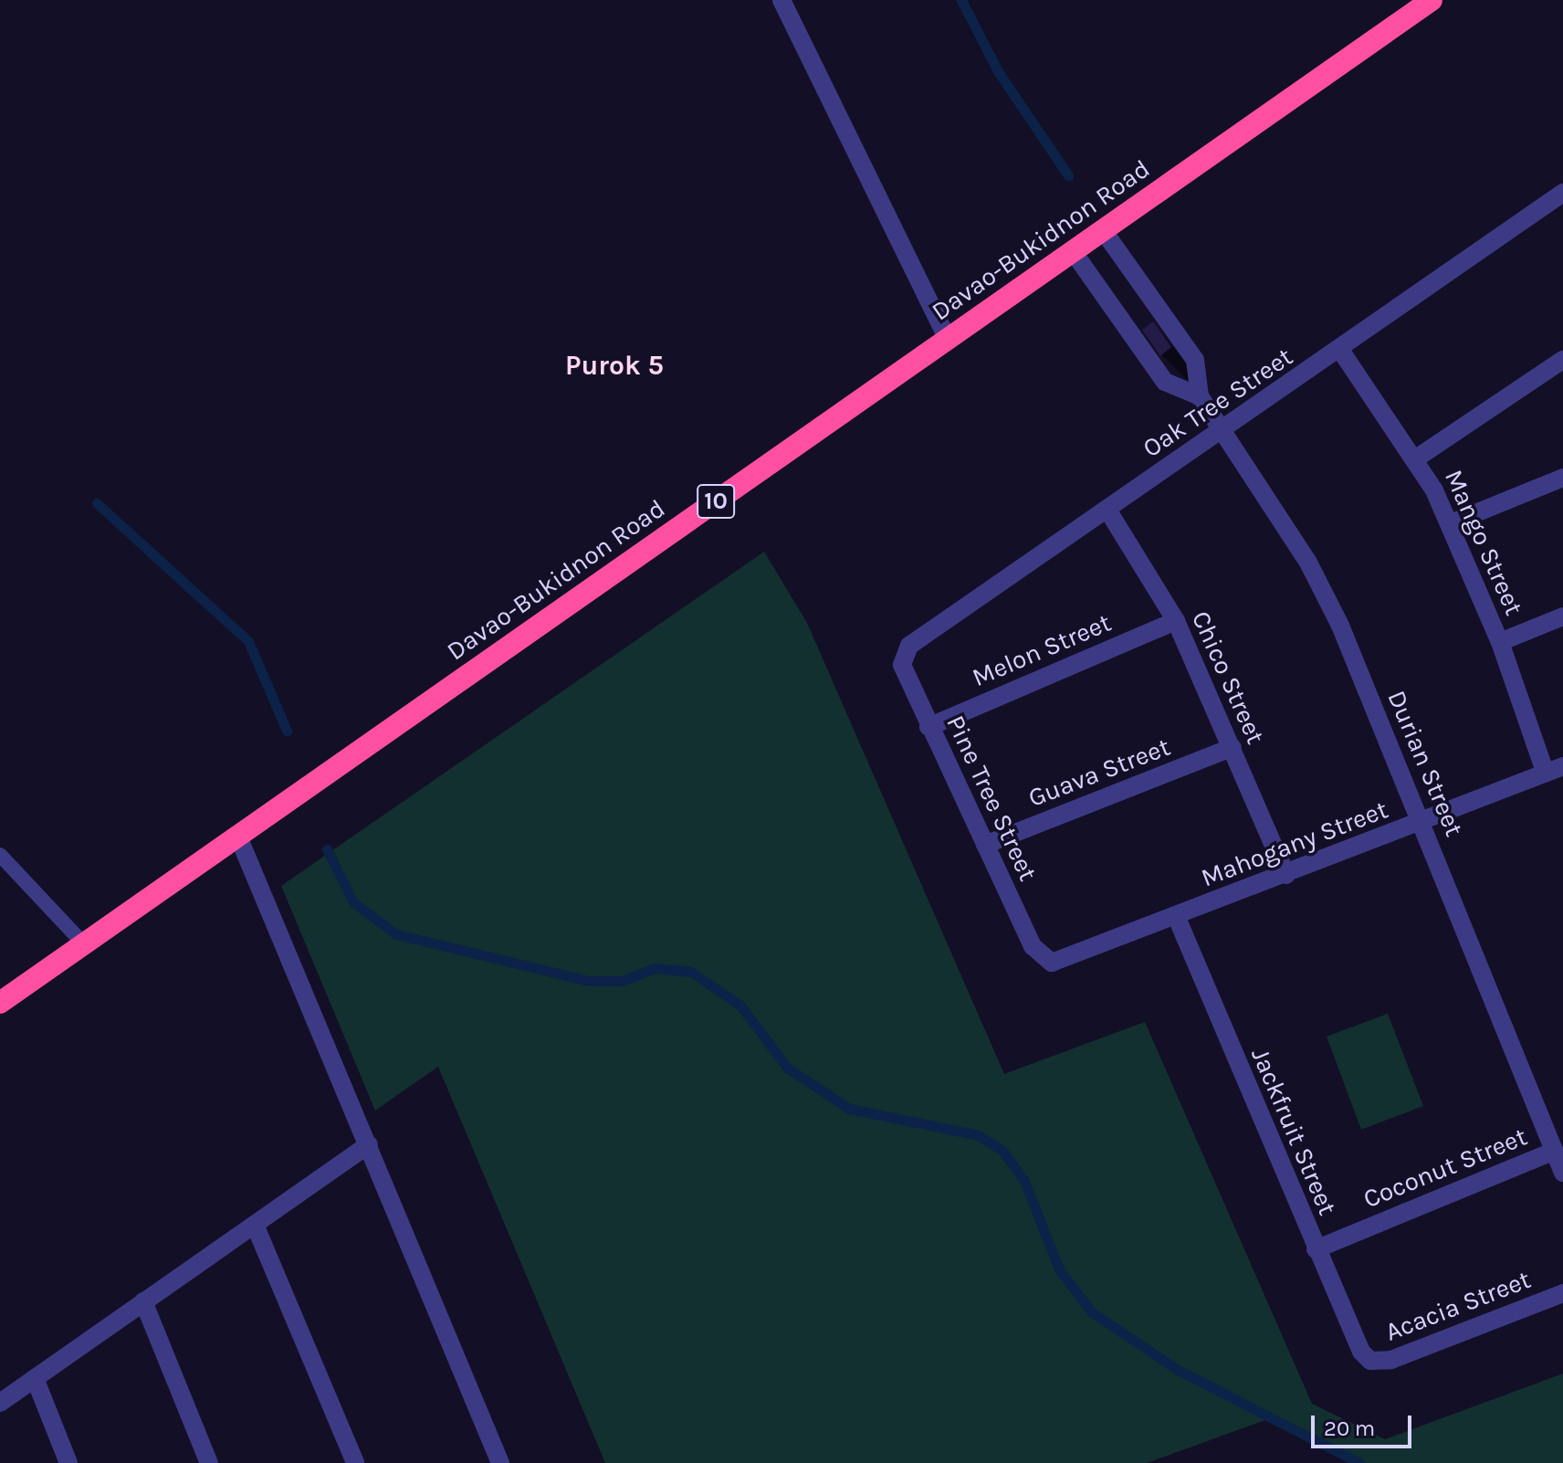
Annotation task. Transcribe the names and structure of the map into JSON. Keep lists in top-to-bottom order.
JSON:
{
  "streets": {
    "highway": ["Davao-Bukidnon Road", "10"],
    "street": [
      "Oak Tree Street",
      "Mango Street",
      "Melon Street",
      "Chico Street",
      "Durian Street",
      "Guava Street",
      "Pine Tree Street",
      "Mahogany Street",
      "Jackfruit Street",
      "Coconut Street",
      "Acacia Street"
    ]
  },
  "crossings": [
    ["Davao-Bukidnon Road", "Durian Street"],
    ["Oak Tree Street", "Mango Street"],
    ["Oak Tree Street", "Chico Street"],
    ["Oak Tree Street", "Durian Street"],
    ["Oak Tree Street", "Pine Tree Street"],
    ["Mango Street", "Mahogany Street"],
    ["Melon Street", "Chico Street"],
    ["Melon Street", "Pine Tree Street"],
    ["Chico Street", "Guava Street"],
    ["Chico Street", "Mahogany Street"],
    ["Durian Street", "Mahogany Street"],
    ["Durian Street", "Coconut Street"],
    ["Guava Street", "Pine Tree Street"],
    ["Pine Tree Street", "Mahogany Street"],
    ["Mahogany Street", "Jackfruit Street"],
    ["Jackfruit Street", "Coconut Street"],
    ["Jackfruit Street", "Acacia Street"]
  ],
  "districts": ["Purok 5"],
  "scale_bar": "20 m"
}
